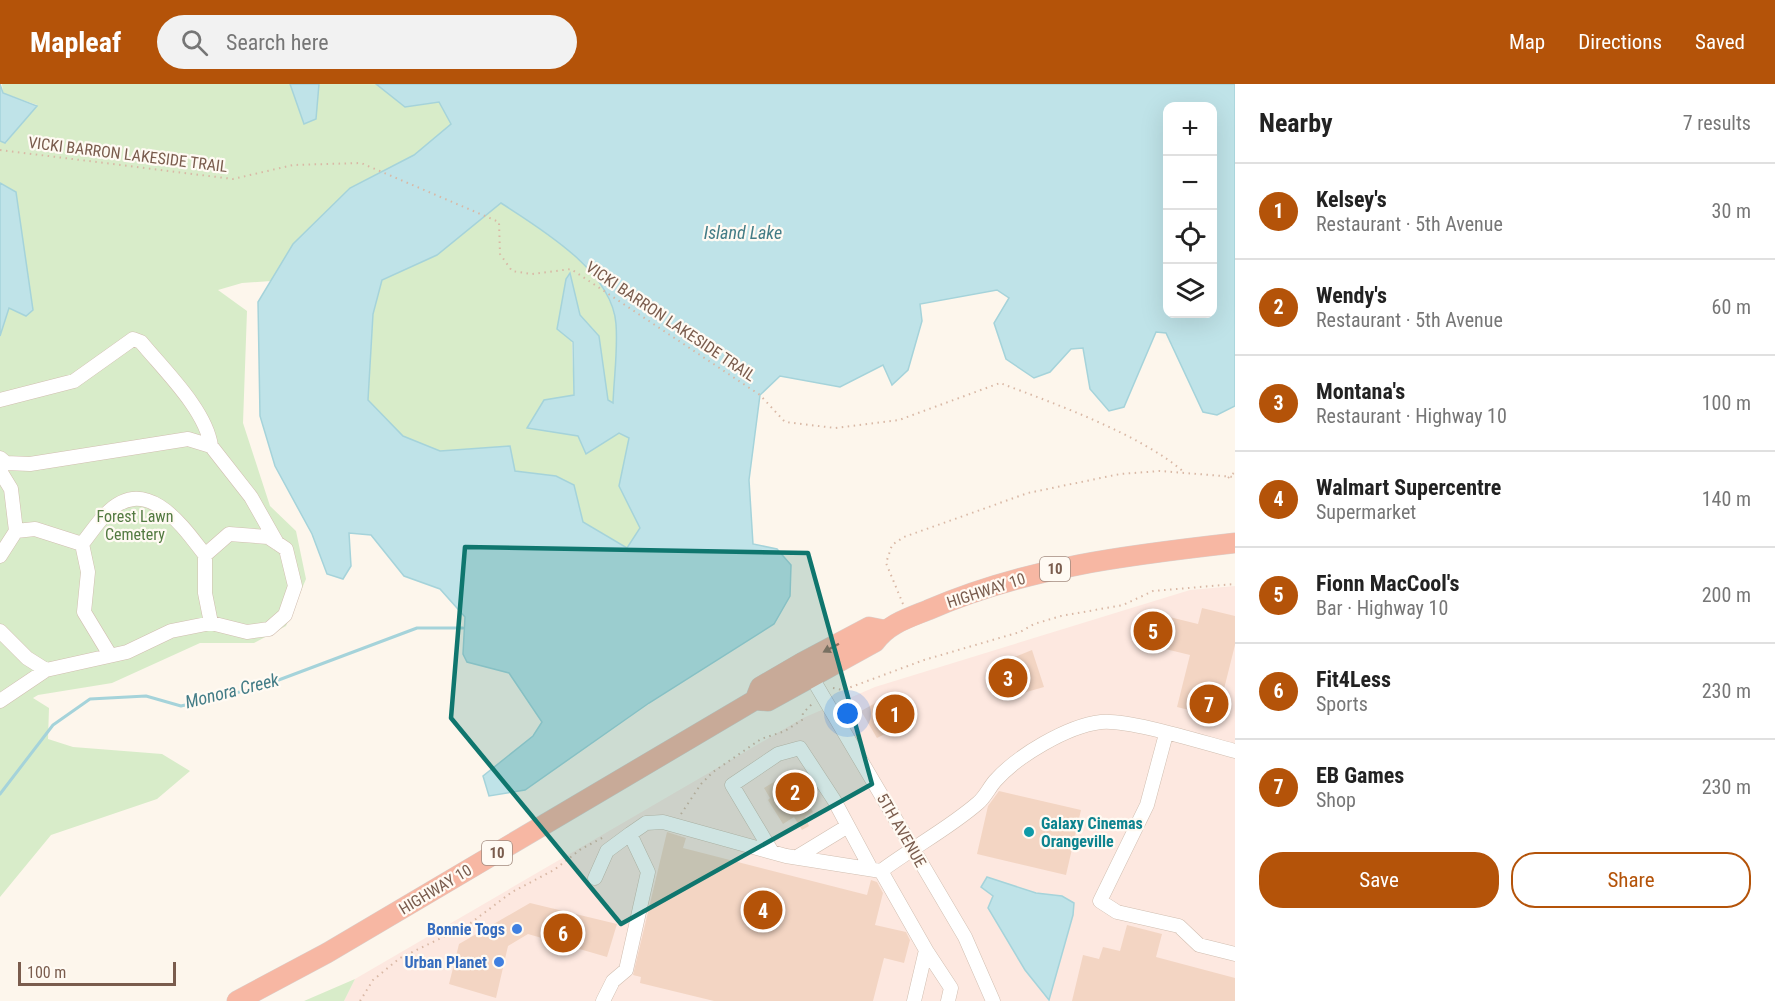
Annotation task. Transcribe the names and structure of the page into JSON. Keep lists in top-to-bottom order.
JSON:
{
  "streets": {
    "highway": ["10", "HIGHWAY 10"],
    "street": ["5TH AVENUE"],
    "path": ["VICKI BARRON LAKESIDE TRAIL"]
  },
  "crossings": [
    ["HIGHWAY 10", "5TH AVENUE"]
  ],
  "water": ["Island Lake", "Monora Creek"],
  "parks": ["Forest Lawn Cemetery"],
  "places": ["Galaxy Cinemas Orangeville", "Bonnie Togs", "Urban Planet"],
  "scale_bar": "100 m",
  "page": {
    "header": "Mapleaf",
    "search": "Search here",
    "nav": ["Map", "Directions", "Saved"],
    "heading": ["Nearby", "7 results"],
    "map_buttons": ["+", "−"],
    "list": [
      {
        "mark": "1",
        "name": "Kelsey's",
        "note": "Restaurant · 5th Avenue",
        "value": "30 m"
      },
      {
        "mark": "2",
        "name": "Wendy's",
        "note": "Restaurant · 5th Avenue",
        "value": "60 m"
      },
      {
        "mark": "3",
        "name": "Montana's",
        "note": "Restaurant · Highway 10",
        "value": "100 m"
      },
      {
        "mark": "4",
        "name": "Walmart Supercentre",
        "note": "Supermarket",
        "value": "140 m"
      },
      {
        "mark": "5",
        "name": "Fionn MacCool's",
        "note": "Bar · Highway 10",
        "value": "200 m"
      },
      {
        "mark": "6",
        "name": "Fit4Less",
        "note": "Sports",
        "value": "230 m"
      },
      {
        "mark": "7",
        "name": "EB Games",
        "note": "Shop",
        "value": "230 m"
      }
    ],
    "pins": [
      "5",
      "3",
      "7",
      "1",
      "2",
      "4",
      "6"
    ],
    "buttons": ["Save", "Share"],
    "scale": "100 m"
  }
}
